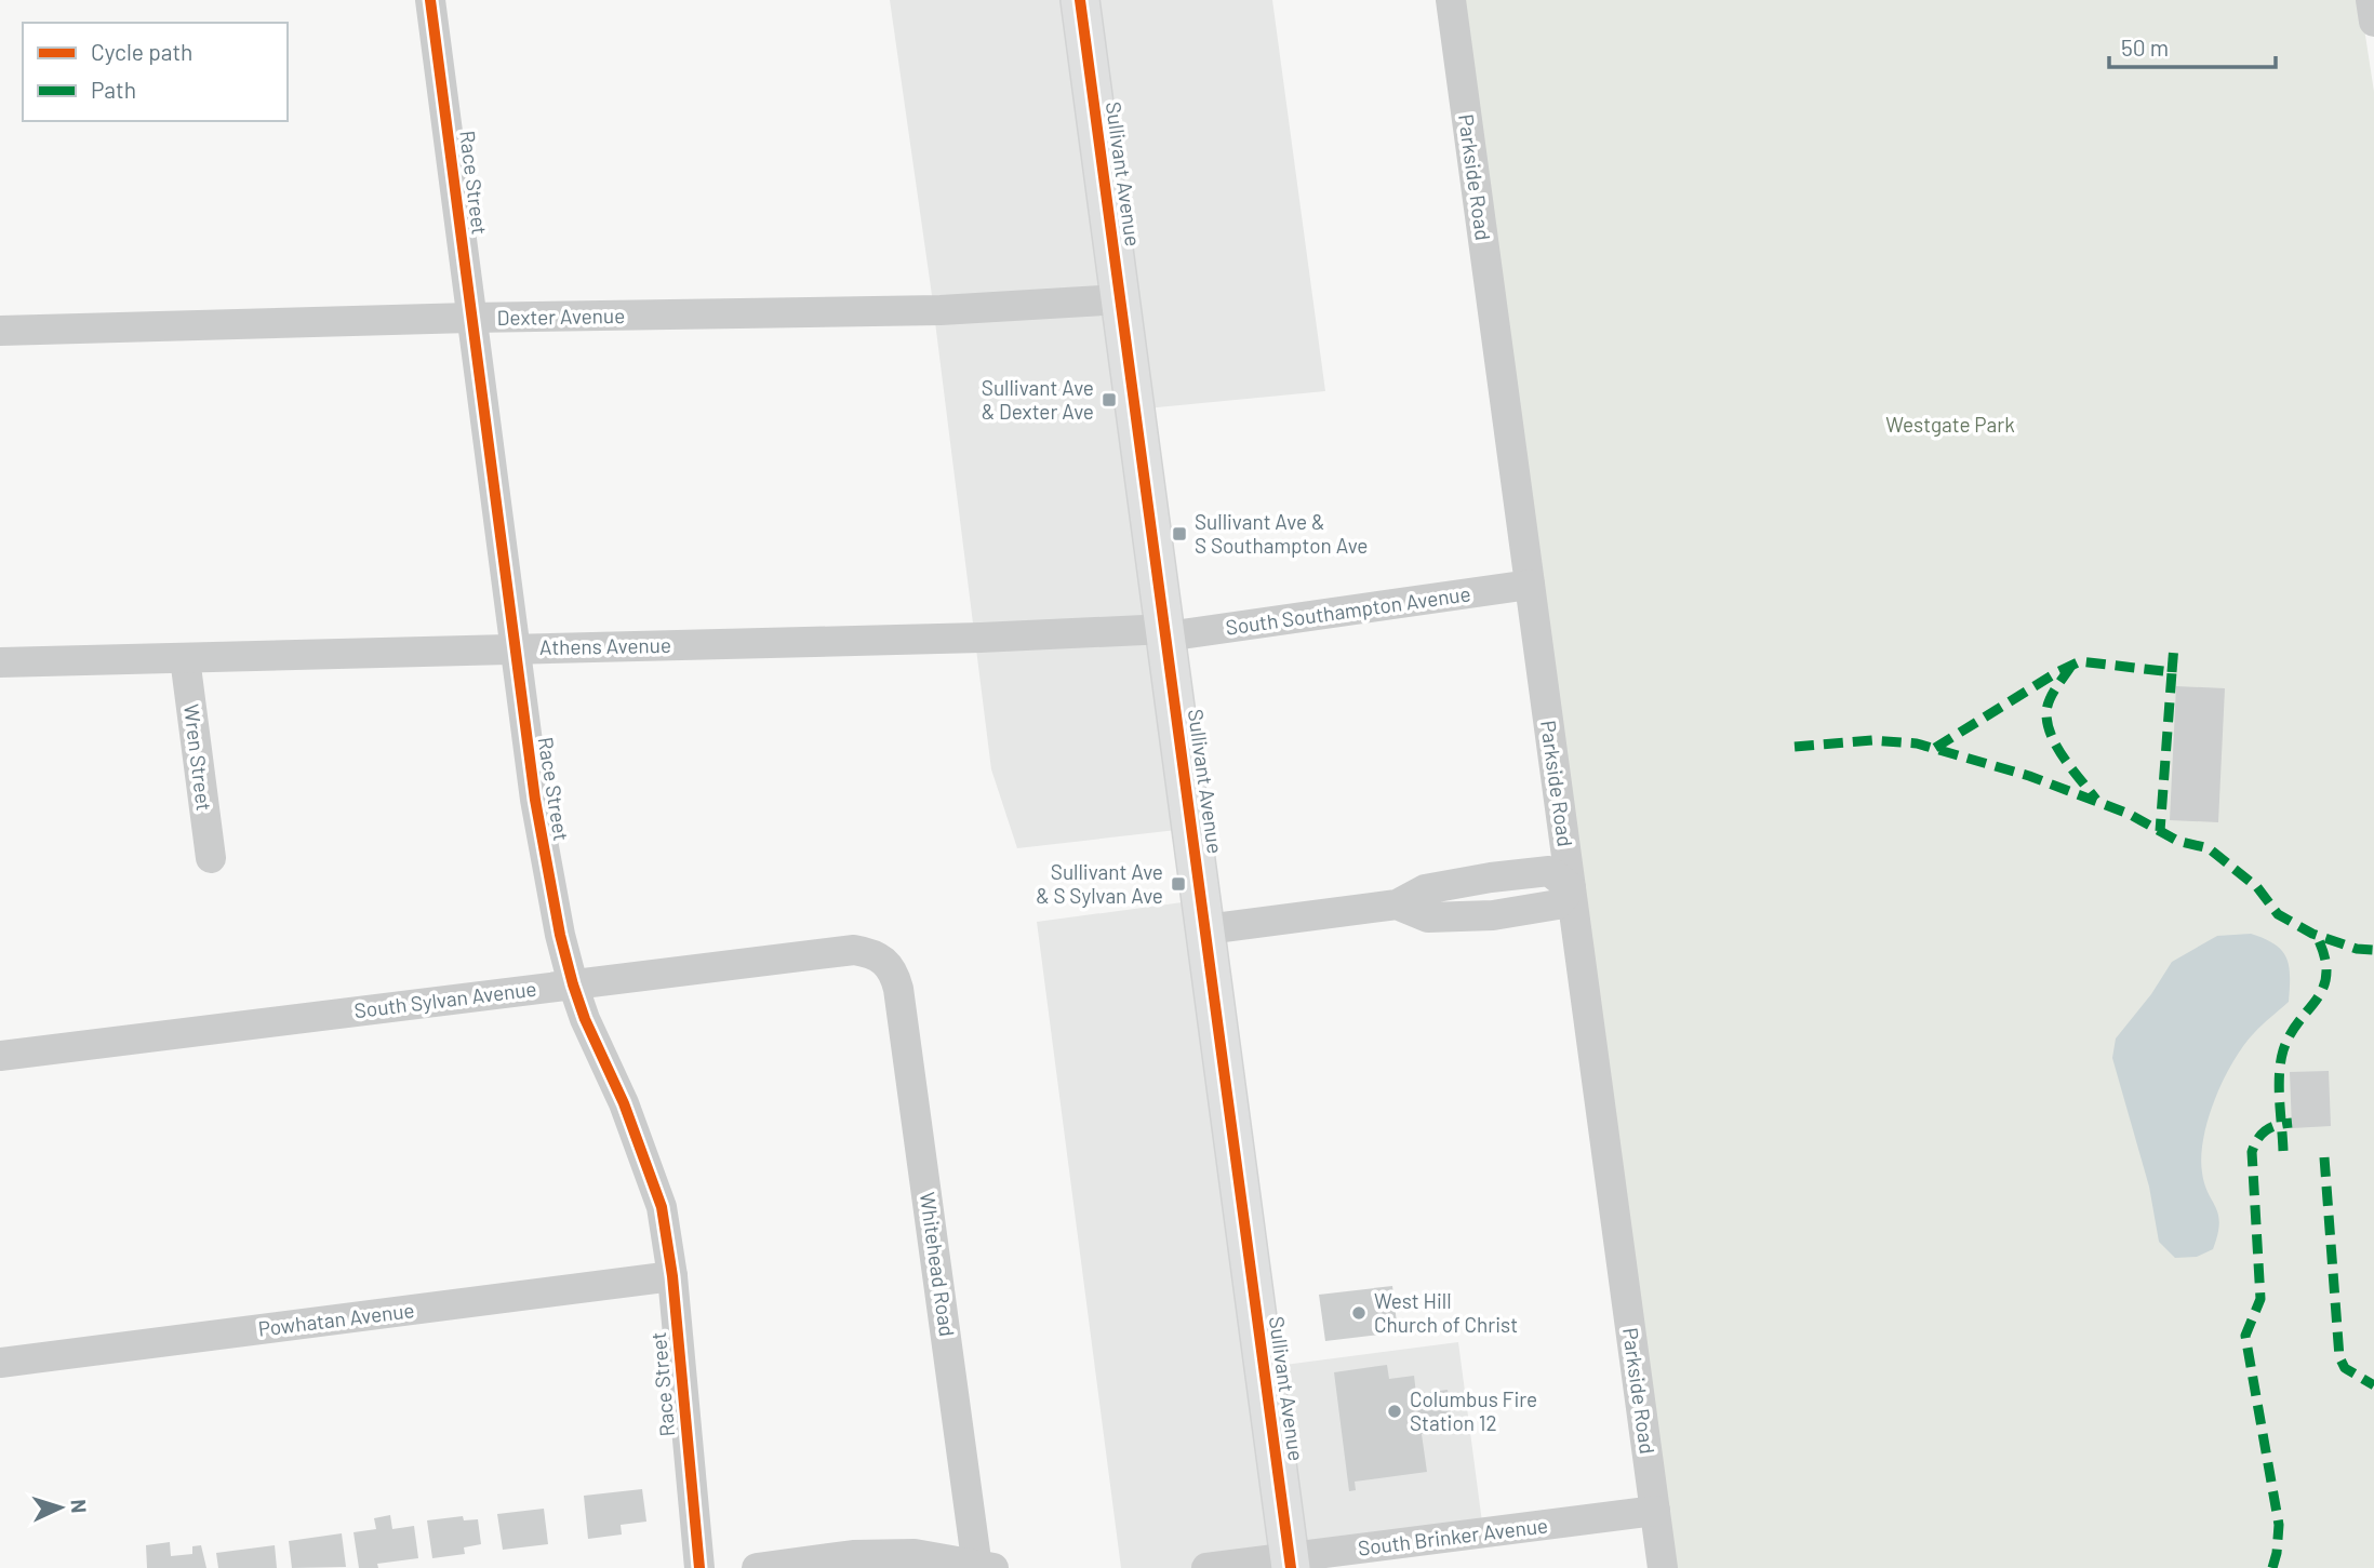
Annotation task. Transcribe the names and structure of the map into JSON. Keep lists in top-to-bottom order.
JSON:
{
  "streets": {
    "main road": ["Sullivant Avenue"],
    "street": [
      "Parkside Road",
      "Race Street",
      "Dexter Avenue",
      "South Southampton Avenue",
      "Athens Avenue",
      "Wren Street",
      "South Sylvan Avenue",
      "Whitehead Road",
      "Powhatan Avenue",
      "South Brinker Avenue"
    ]
  },
  "crossings": [
    ["Sullivant Avenue", "Dexter Avenue"],
    ["Sullivant Avenue", "South Southampton Avenue"],
    ["Sullivant Avenue", "Athens Avenue"],
    ["Sullivant Avenue", "South Brinker Avenue"],
    ["Parkside Road", "South Southampton Avenue"],
    ["Parkside Road", "South Brinker Avenue"],
    ["Race Street", "Dexter Avenue"],
    ["Race Street", "Athens Avenue"],
    ["Race Street", "South Sylvan Avenue"],
    ["Race Street", "Powhatan Avenue"],
    ["South Southampton Avenue", "Athens Avenue"],
    ["Athens Avenue", "Wren Street"],
    ["South Sylvan Avenue", "Whitehead Road"]
  ],
  "parks": ["Westgate Park"],
  "places": {
    "transit": ["Sullivant Ave & Dexter Ave", "Sullivant Ave & S Southampton Ave", "Sullivant Ave & S Sylvan Ave"],
    "other": ["West Hill Church of Christ", "Columbus Fire Station 12"]
  },
  "legend": ["Cycle path", "Path"],
  "scale_bar": "50 m",
  "north": "right"
}
